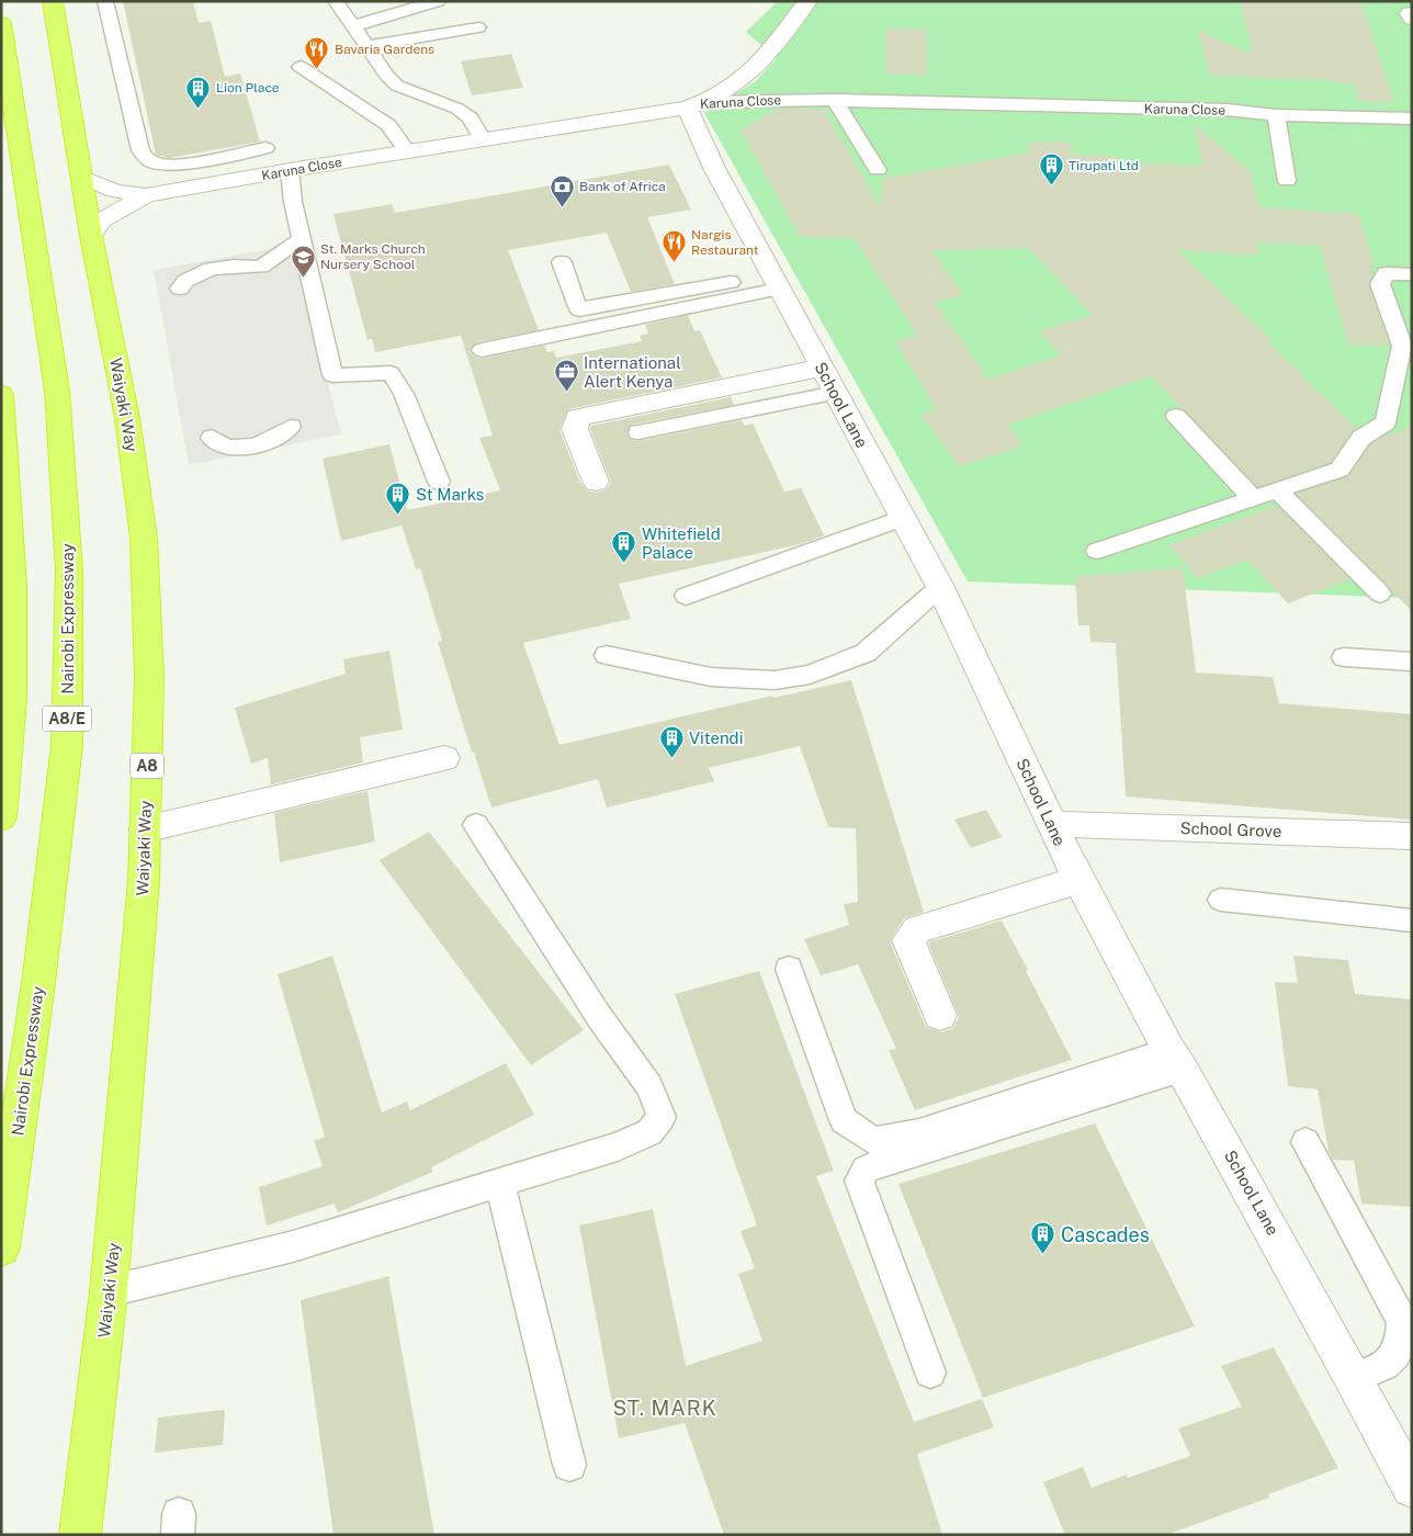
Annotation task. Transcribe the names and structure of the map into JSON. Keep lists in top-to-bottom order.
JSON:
{
  "streets": {
    "highway": [
      "Waiyaki Way",
      "Nairobi Expressway",
      "A8/E",
      "A8"
    ],
    "street": ["Karuna Close", "School Lane", "School Grove"]
  },
  "crossings": [
    ["Karuna Close", "Waiyaki Way"],
    ["Karuna Close", "School Lane"],
    ["School Lane", "School Grove"]
  ],
  "districts": ["ST. MARK"],
  "places": {
    "restaurant": ["Bavaria Gardens", "Nargis Restaurant"],
    "building": [
      "Lion Place",
      "Tirupati Ltd",
      "St Marks",
      "Whitefield Palace",
      "Vitendi",
      "Cascades"
    ],
    "bank": ["Bank of Africa"],
    "school or university": ["St. Marks Church Nursery School"],
    "office": ["International Alert Kenya"]
  }
}
